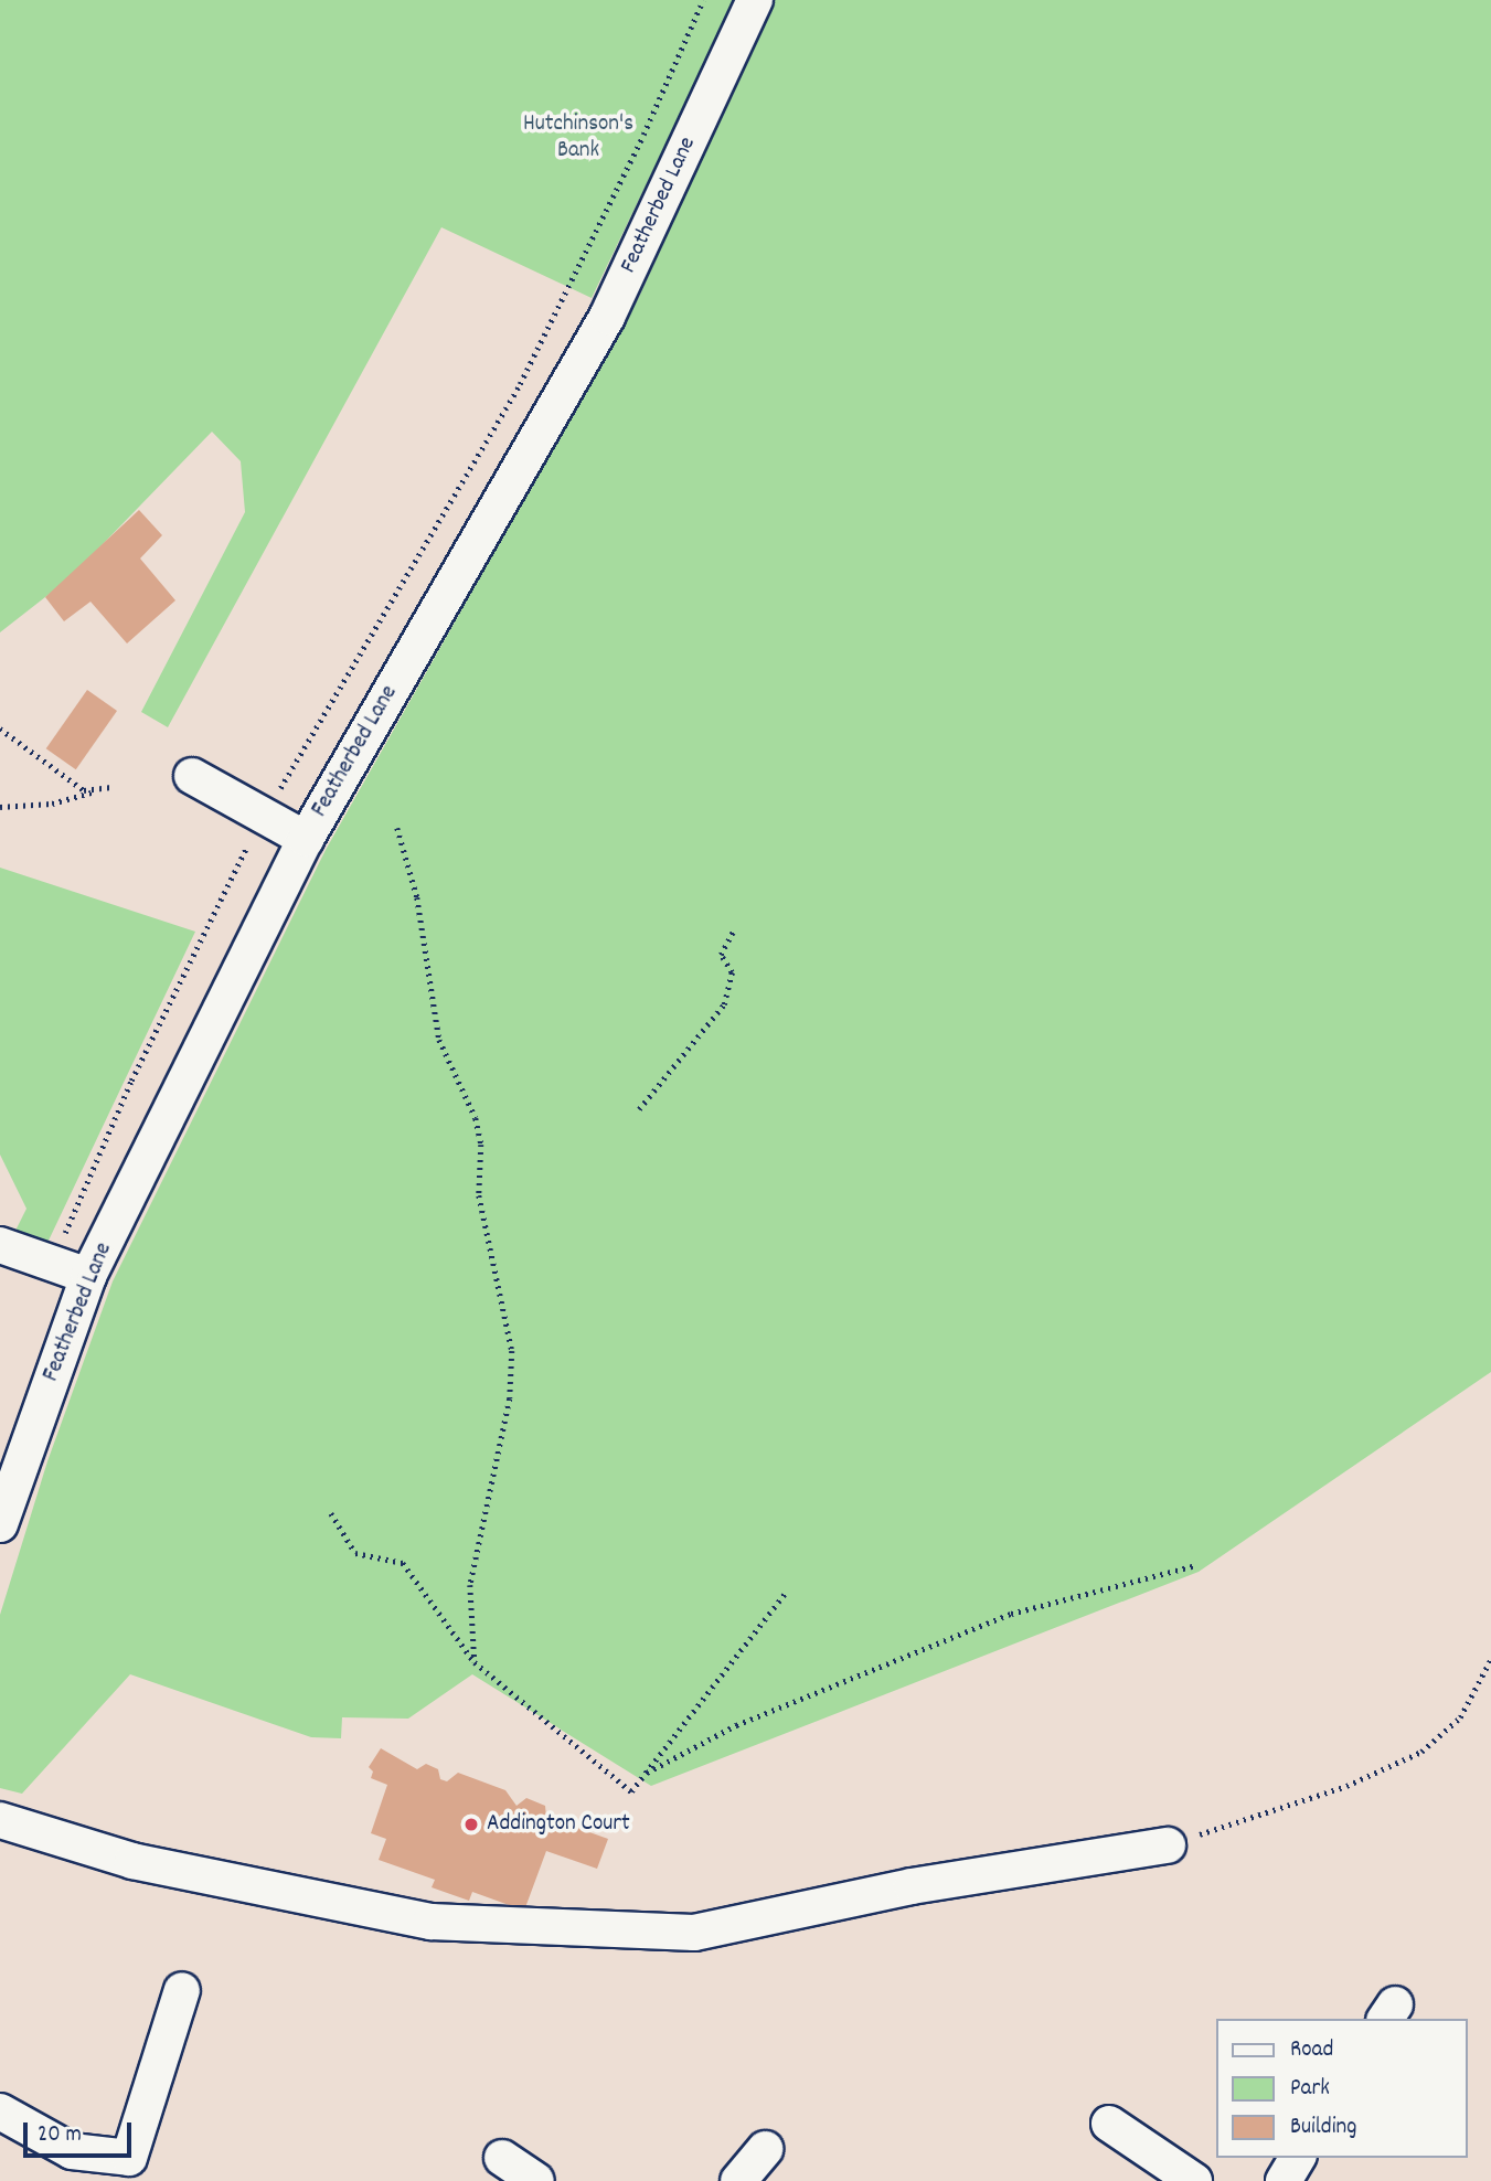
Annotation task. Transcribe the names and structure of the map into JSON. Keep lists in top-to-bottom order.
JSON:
{
  "streets": {
    "street": ["Featherbed Lane"]
  },
  "parks": ["Hutchinson's Bank"],
  "places": ["Addington Court"],
  "legend": ["Road", "Park", "Building"],
  "scale_bar": "20 m"
}
